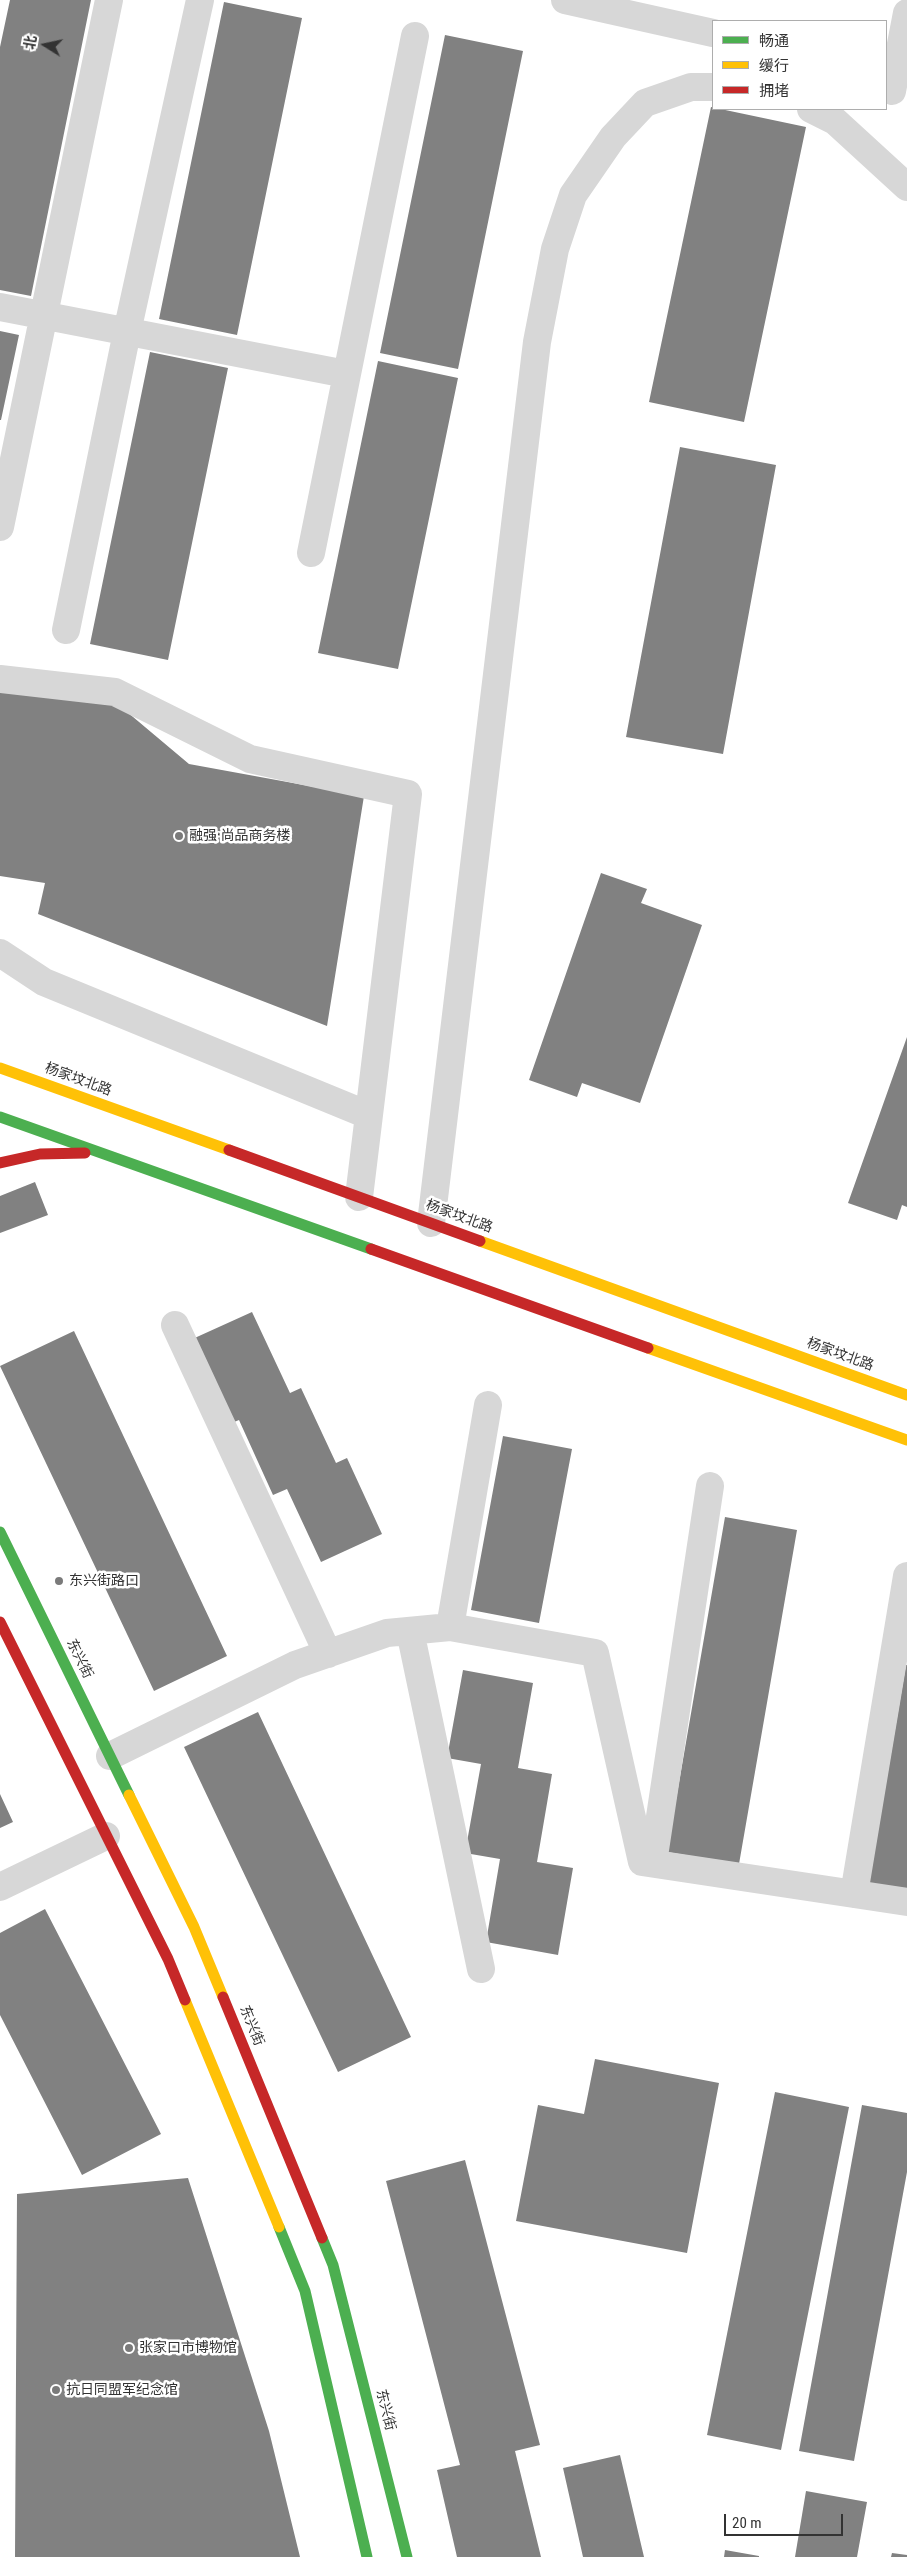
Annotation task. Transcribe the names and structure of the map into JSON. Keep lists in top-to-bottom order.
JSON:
{
  "streets": {
    "main road": ["杨家坟北路", "东兴街"]
  },
  "places": [
    "融强·尚品商务楼",
    "东兴街路口",
    "张家口市博物馆",
    "抗日同盟军纪念馆"
  ],
  "legend": ["畅通", "缓行", "拥堵"],
  "scale_bar": "20 m",
  "north": "left"
}
